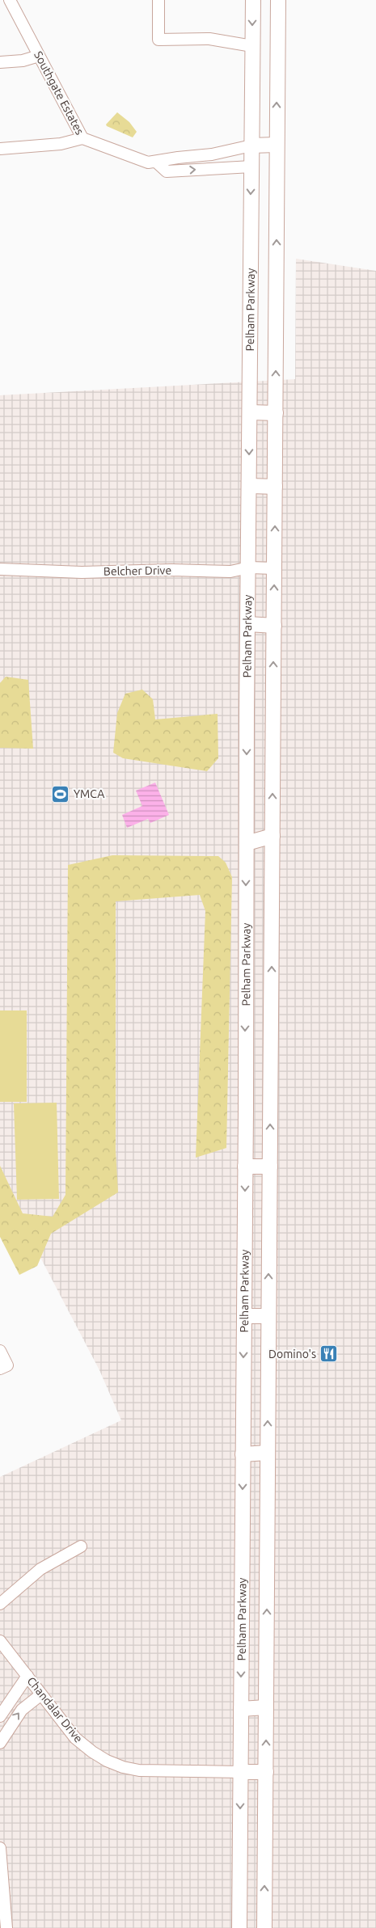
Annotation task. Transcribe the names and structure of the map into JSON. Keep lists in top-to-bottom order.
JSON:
{
  "streets": {
    "main road": ["Pelham Parkway"],
    "street": ["Southgate Estates", "Belcher Drive", "Chandalar Drive"]
  },
  "crossings": [
    ["Southgate Estates", "Pelham Parkway"],
    ["Pelham Parkway", "Belcher Drive"],
    ["Pelham Parkway", "Chandalar Drive"]
  ],
  "places": {
    "sports": ["YMCA"],
    "restaurant": ["Domino's"]
  }
}
